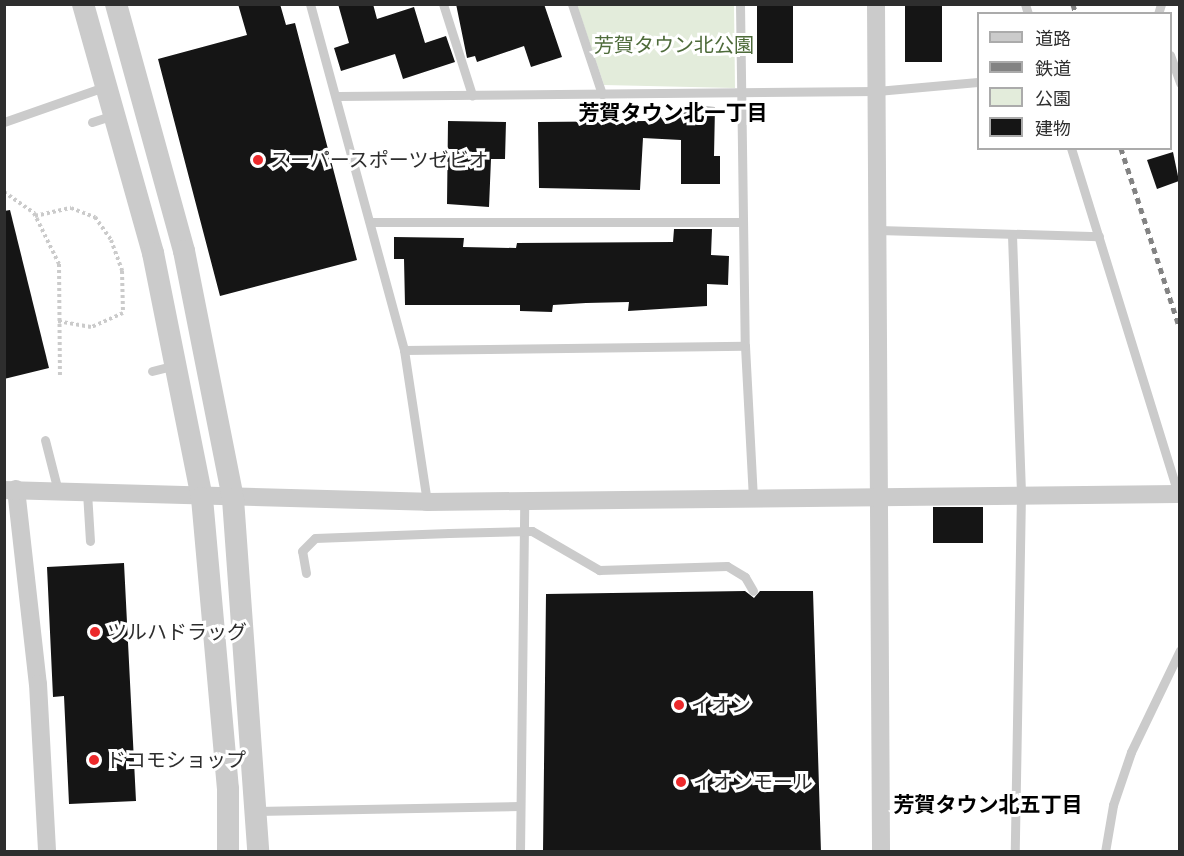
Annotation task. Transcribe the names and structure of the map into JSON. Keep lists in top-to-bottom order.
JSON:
{
  "districts": ["芳賀タウン北一丁目", "芳賀タウン北五丁目"],
  "parks": ["芳賀タウン北公園"],
  "places": [
    "スーパースポーツゼビオ",
    "ツルハドラッグ",
    "イオン",
    "ドコモショップ",
    "イオンモール"
  ],
  "legend": [
    "道路",
    "鉄道",
    "公園",
    "建物"
  ]
}
